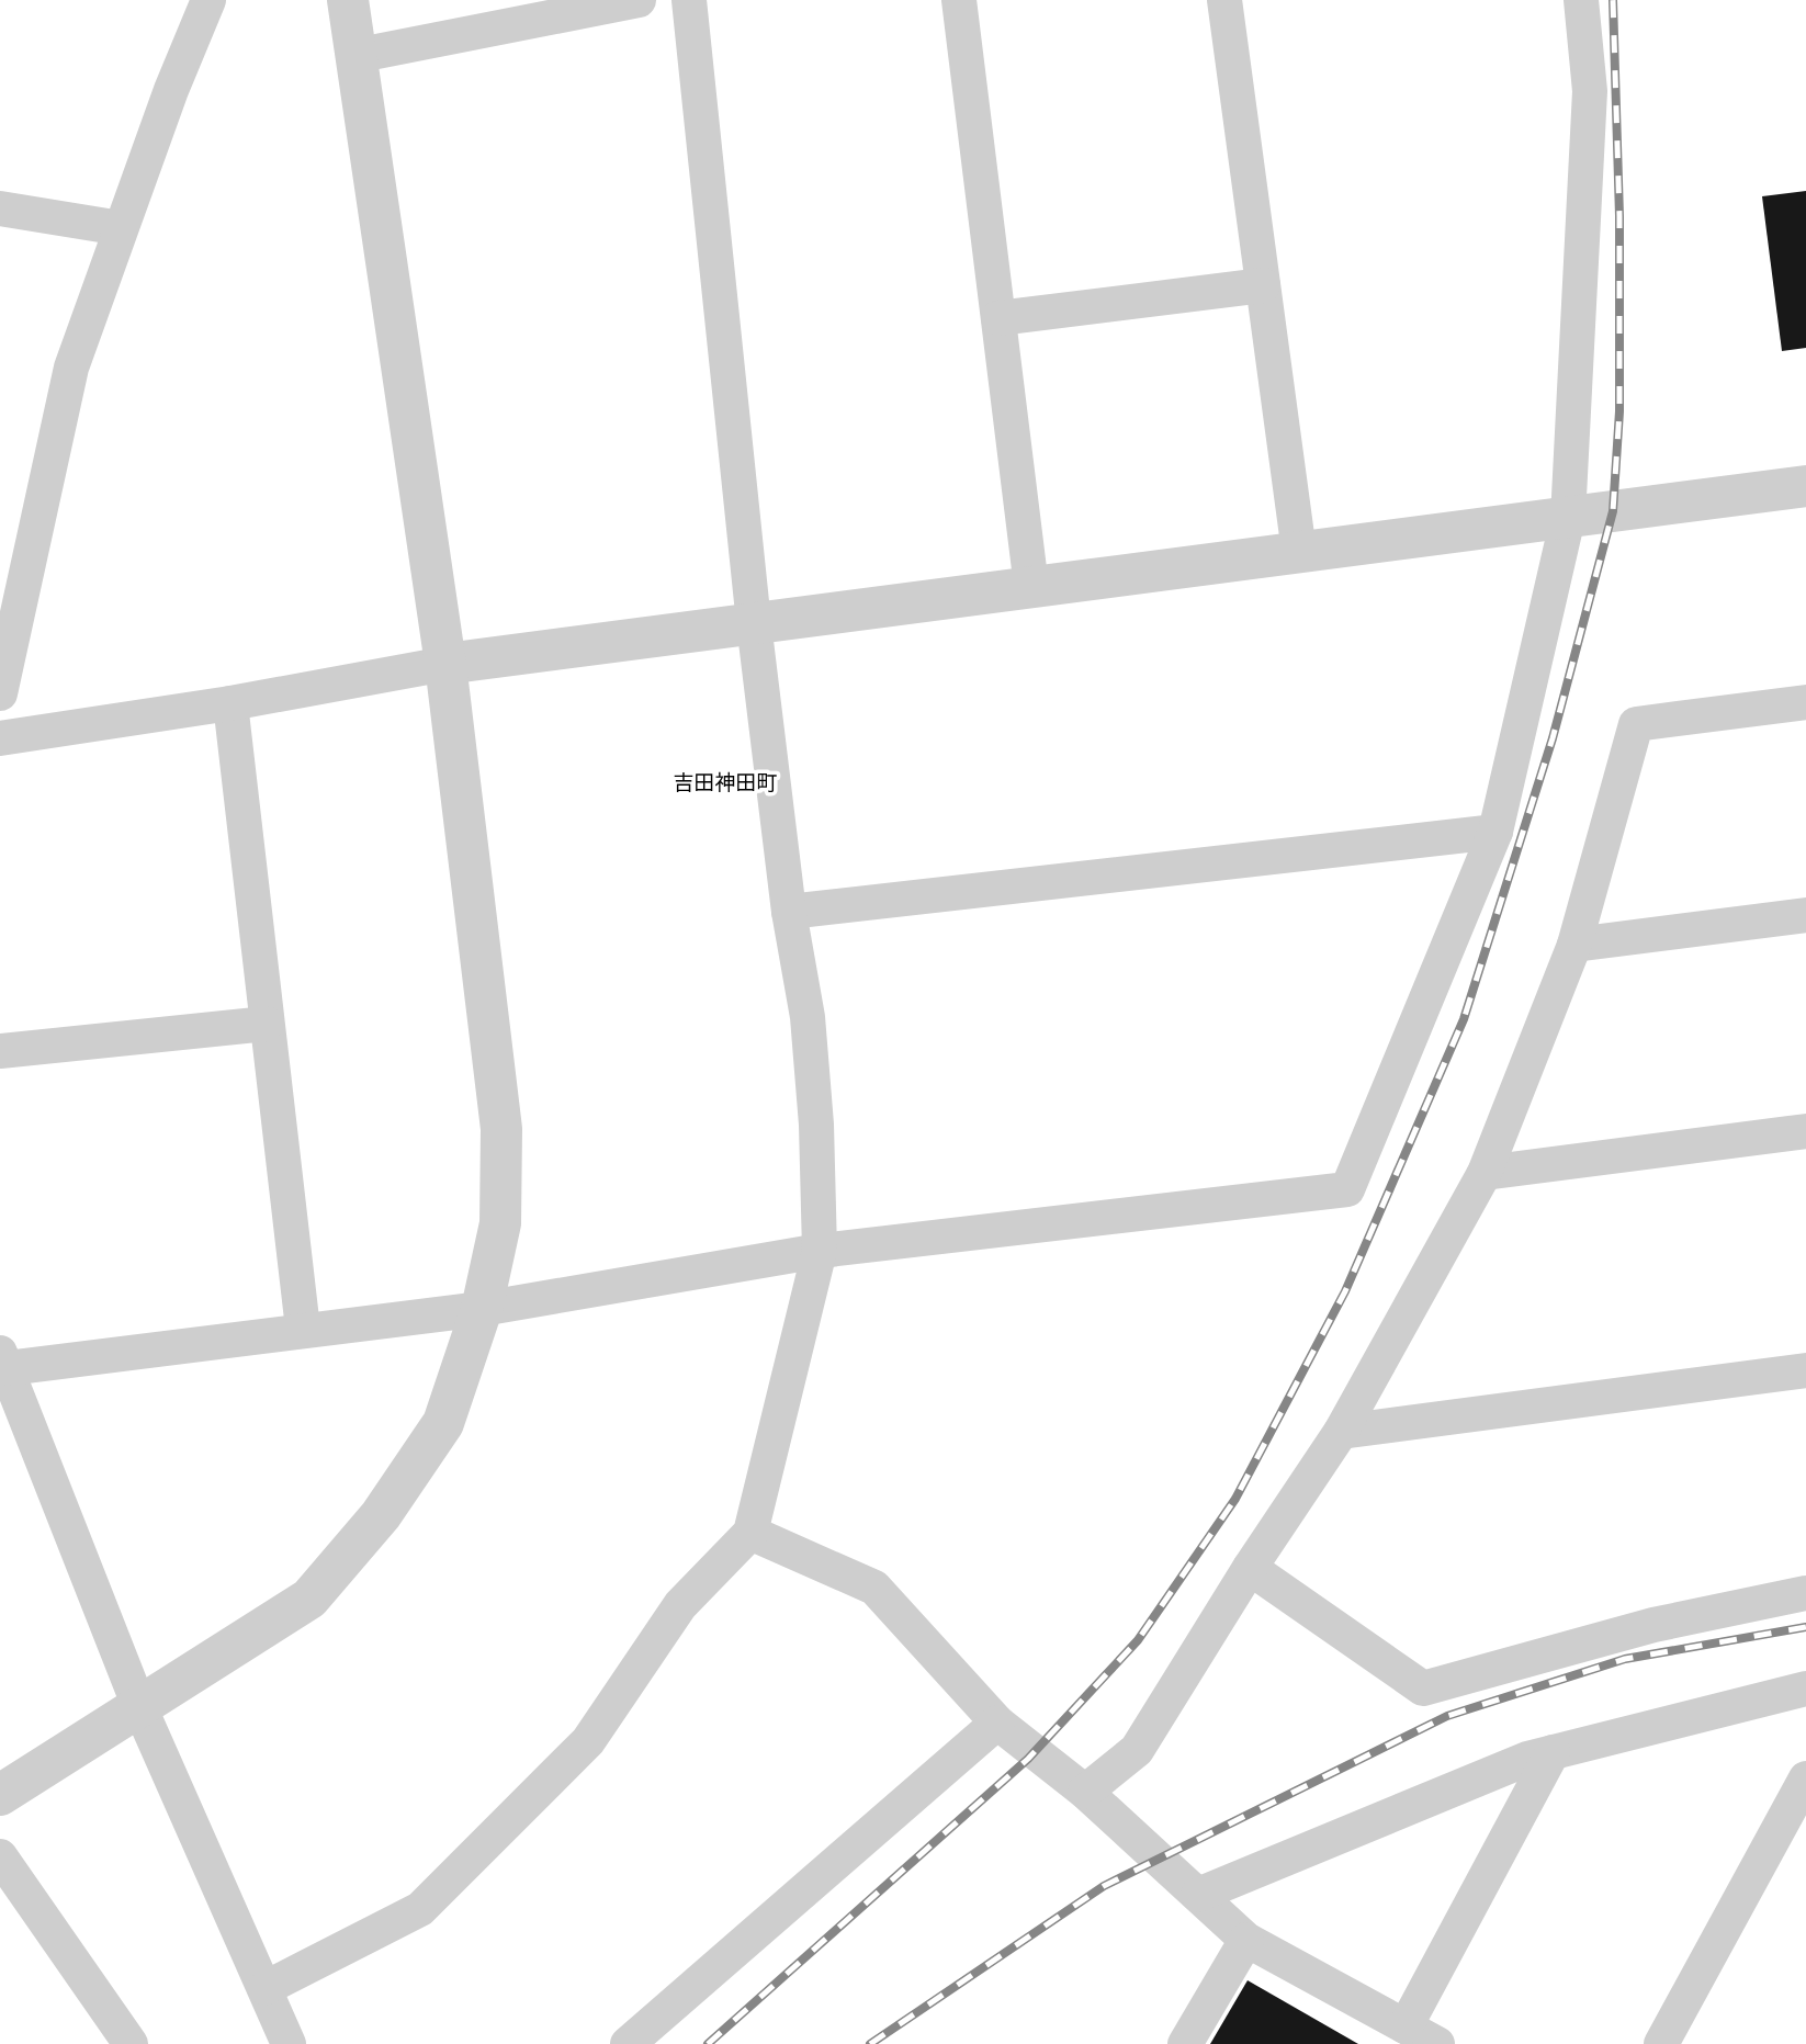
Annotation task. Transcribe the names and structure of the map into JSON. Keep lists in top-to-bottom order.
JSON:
{
  "districts": ["吉田神田町"]
}
